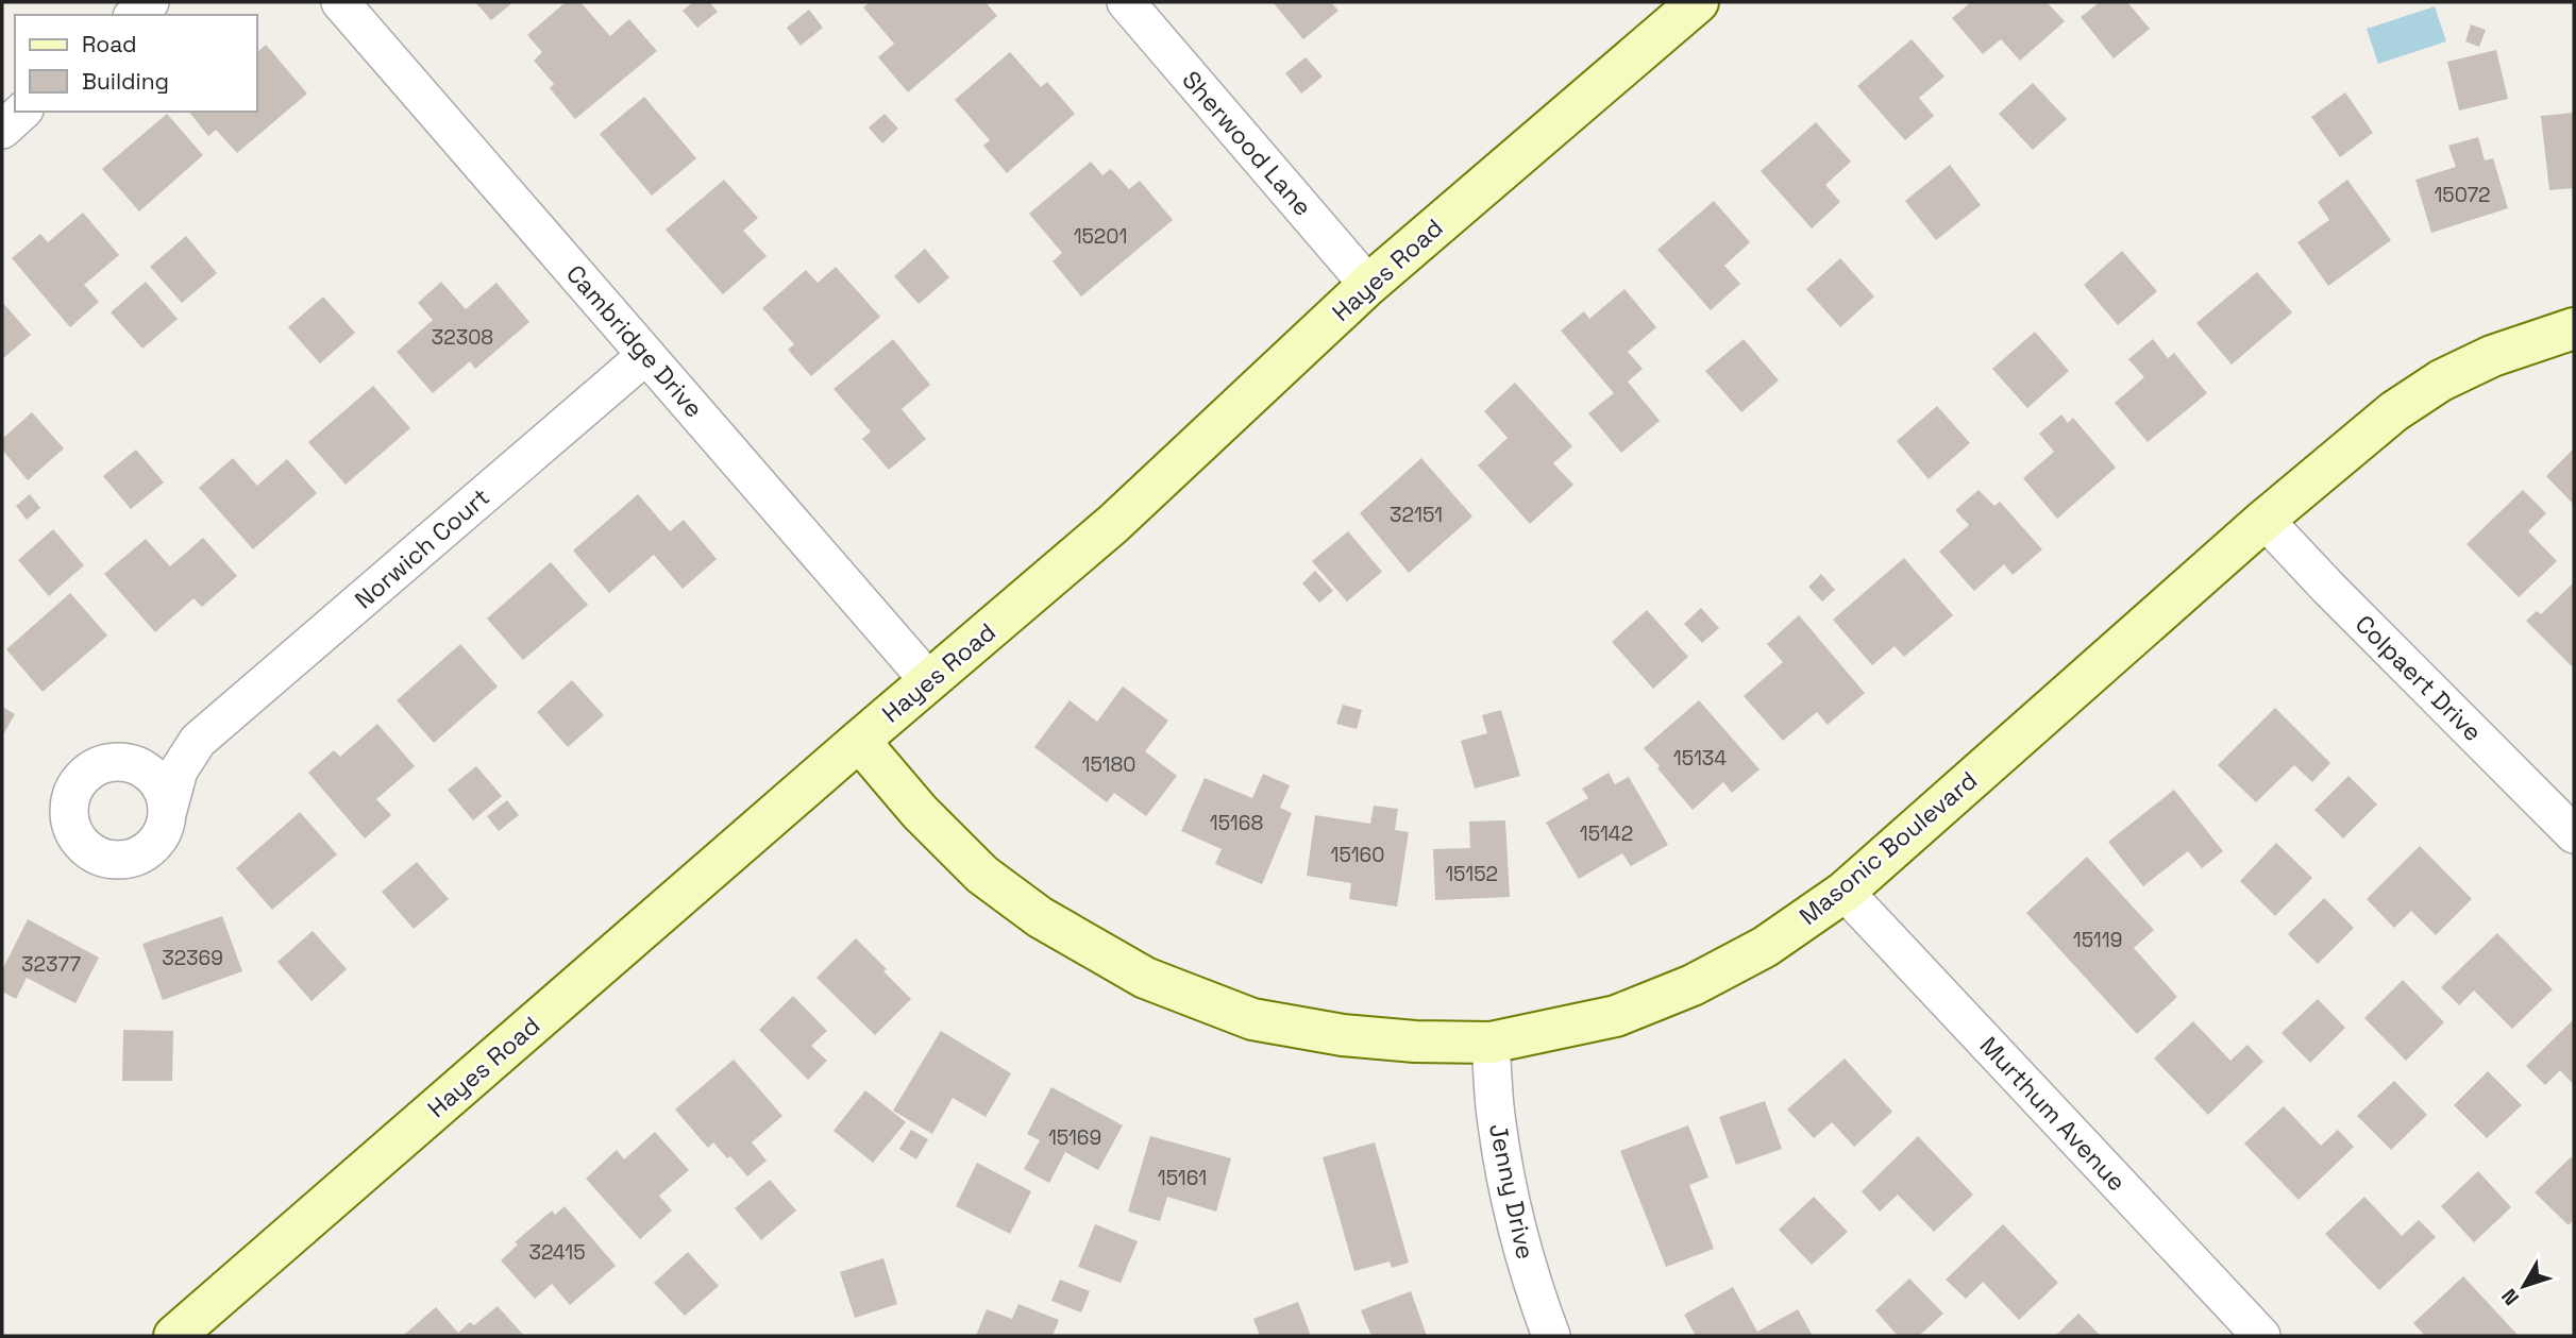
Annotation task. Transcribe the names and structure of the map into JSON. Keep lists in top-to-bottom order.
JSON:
{
  "streets": {
    "street": [
      "Sherwood Lane",
      "Hayes Road",
      "Cambridge Drive",
      "Norwich Court",
      "Colpaert Drive",
      "Masonic Boulevard",
      "Murthum Avenue",
      "Jenny Drive"
    ]
  },
  "crossings": [
    ["Sherwood Lane", "Hayes Road"],
    ["Hayes Road", "Cambridge Drive"],
    ["Hayes Road", "Masonic Boulevard"],
    ["Cambridge Drive", "Norwich Court"],
    ["Colpaert Drive", "Masonic Boulevard"],
    ["Masonic Boulevard", "Murthum Avenue"],
    ["Masonic Boulevard", "Jenny Drive"]
  ],
  "house_numbers": [
    "15072",
    "15201",
    "32308",
    "32151",
    "15134",
    "15180",
    "15168",
    "15142",
    "15160",
    "15152",
    "15119",
    "32369",
    "32377",
    "15169",
    "15161",
    "32415"
  ],
  "legend": ["Road", "Building"],
  "north": "bottom left"
}
